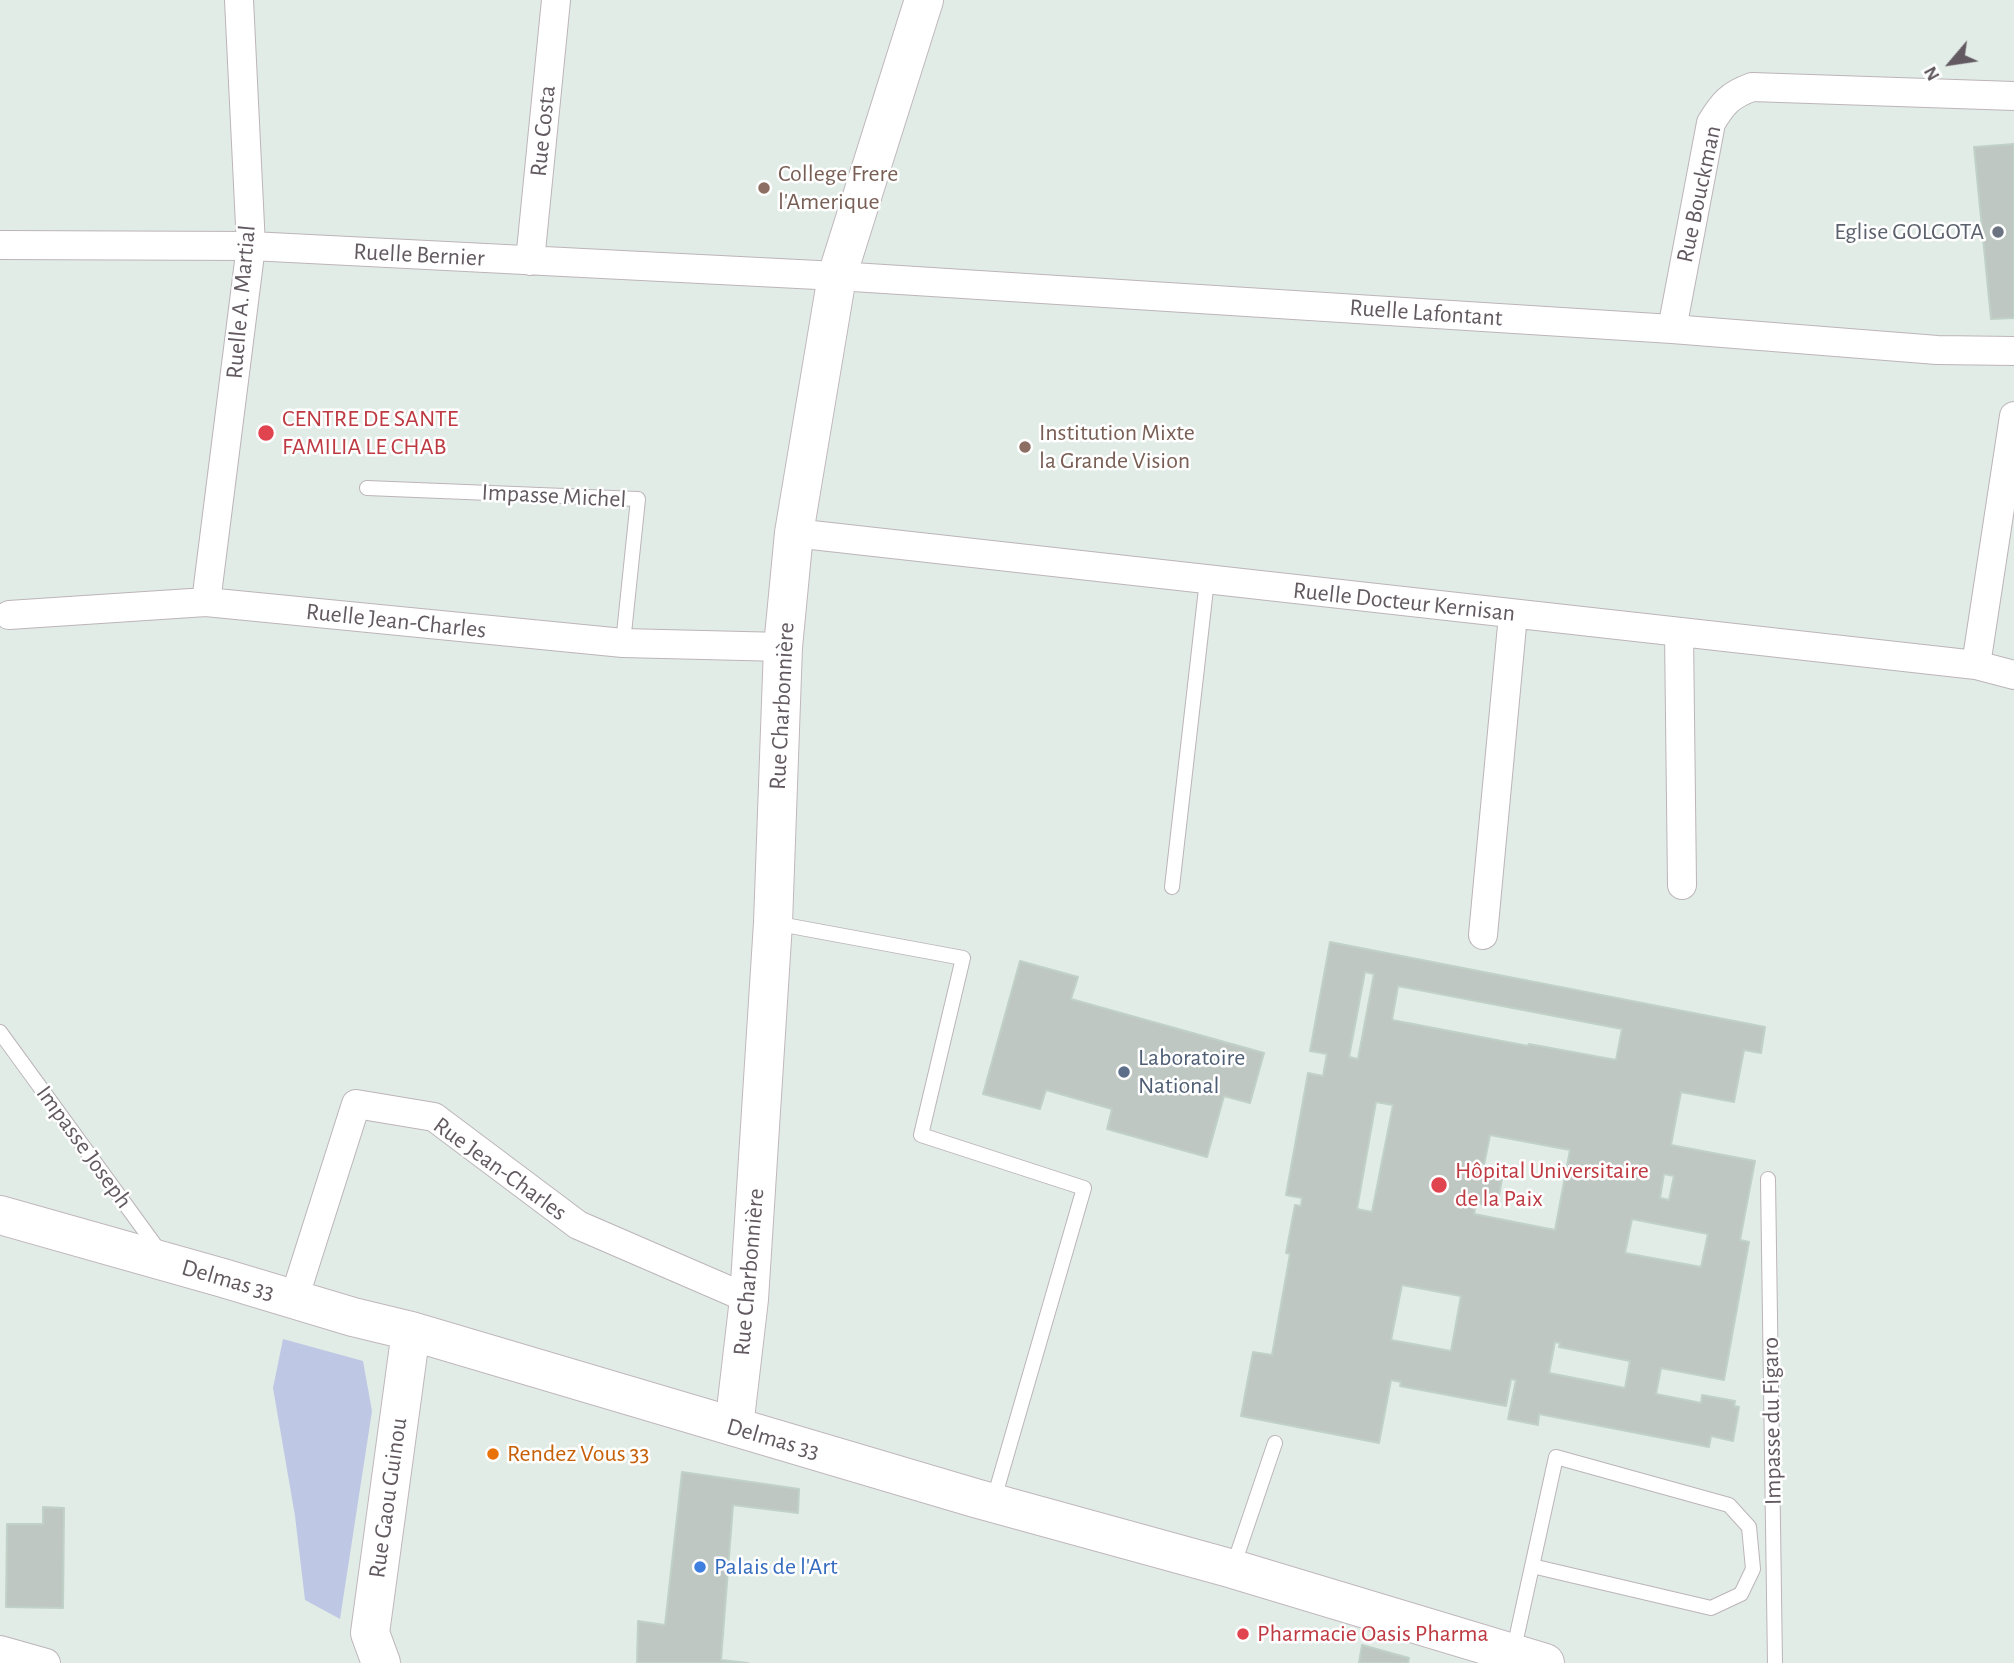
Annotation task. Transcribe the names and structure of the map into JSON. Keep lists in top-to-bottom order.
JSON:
{
  "streets": {
    "street": [
      "Rue Costa",
      "Rue Bouckman",
      "Ruelle Bernier",
      "Ruelle A. Martial",
      "Ruelle Lafontant",
      "Ruelle Docteur Kernisan",
      "Ruelle Jean-Charles",
      "Rue Charbonnière",
      "Rue Jean-Charles",
      "Delmas 33",
      "Rue Gaou Guinou"
    ],
    "lane": ["Impasse Michel", "Impasse Joseph", "Impasse du Figaro"]
  },
  "crossings": [
    ["Rue Costa", "Ruelle Bernier"],
    ["Rue Bouckman", "Ruelle Lafontant"],
    ["Ruelle Bernier", "Ruelle A. Martial"],
    ["Ruelle Bernier", "Ruelle Lafontant"],
    ["Ruelle Bernier", "Rue Charbonnière"],
    ["Ruelle A. Martial", "Ruelle Jean-Charles"],
    ["Ruelle Lafontant", "Rue Charbonnière"],
    ["Impasse Michel", "Ruelle Jean-Charles"],
    ["Ruelle Docteur Kernisan", "Rue Charbonnière"],
    ["Ruelle Jean-Charles", "Rue Charbonnière"],
    ["Rue Charbonnière", "Rue Jean-Charles"],
    ["Rue Charbonnière", "Delmas 33"],
    ["Impasse Joseph", "Delmas 33"],
    ["Rue Jean-Charles", "Delmas 33"],
    ["Delmas 33", "Rue Gaou Guinou"]
  ],
  "places": [
    "College Frere l'Amerique",
    "Eglise GOLGOTA",
    "CENTRE DE SANTE FAMILIA LE CHAB",
    "Institution Mixte la Grande Vision",
    "Laboratoire National",
    "Hôpital Universitaire de la Paix",
    "Rendez Vous 33",
    "Palais de l'Art",
    "Pharmacie Oasis Pharma"
  ],
  "north": "bottom left"
}
